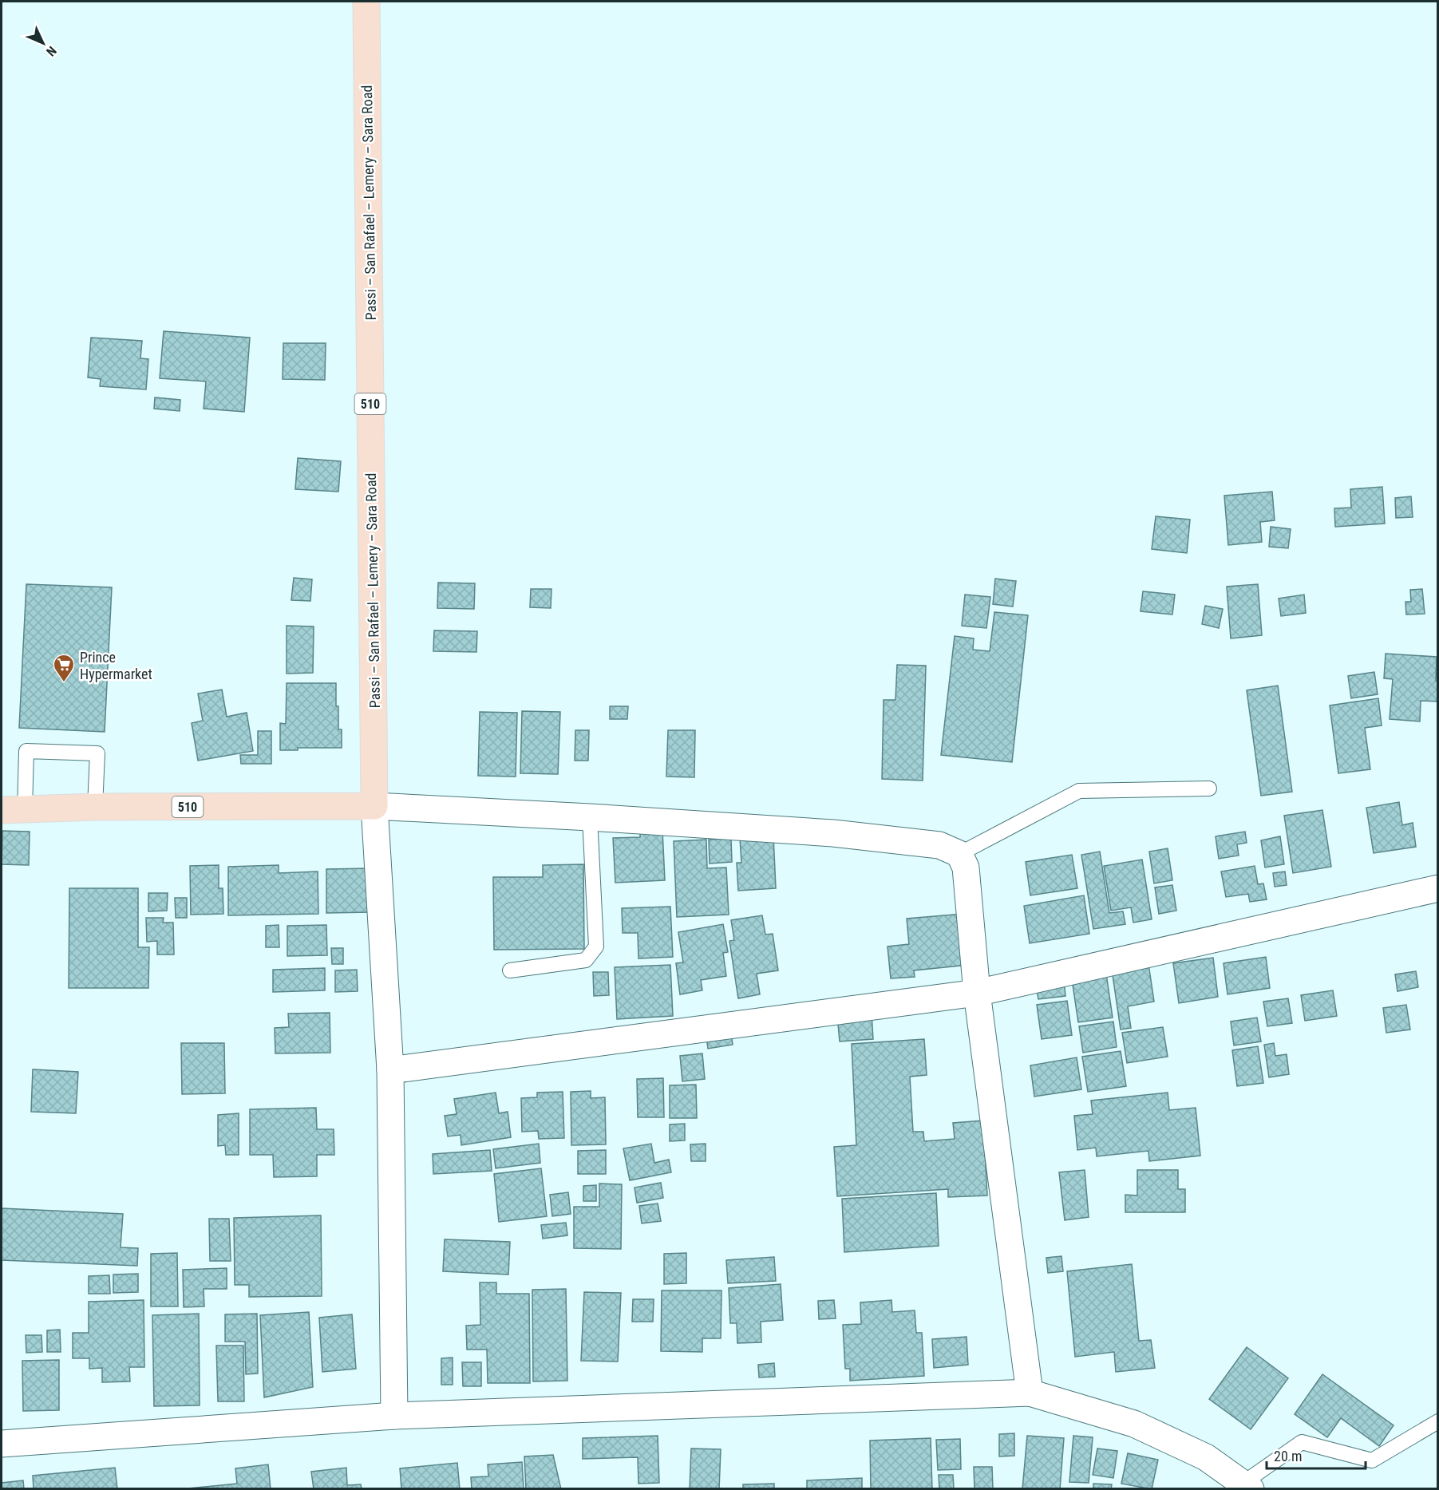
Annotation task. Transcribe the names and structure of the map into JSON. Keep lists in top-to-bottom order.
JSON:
{
  "streets": {
    "main road": ["Passi – San Rafael – Lemery – Sara Road", "510"]
  },
  "crossings": [
    ["Passi – San Rafael – Lemery – Sara Road", "510"]
  ],
  "places": {
    "supermarket": ["Prince Hypermarket"]
  },
  "scale_bar": "20 m",
  "north": "bottom right"
}
